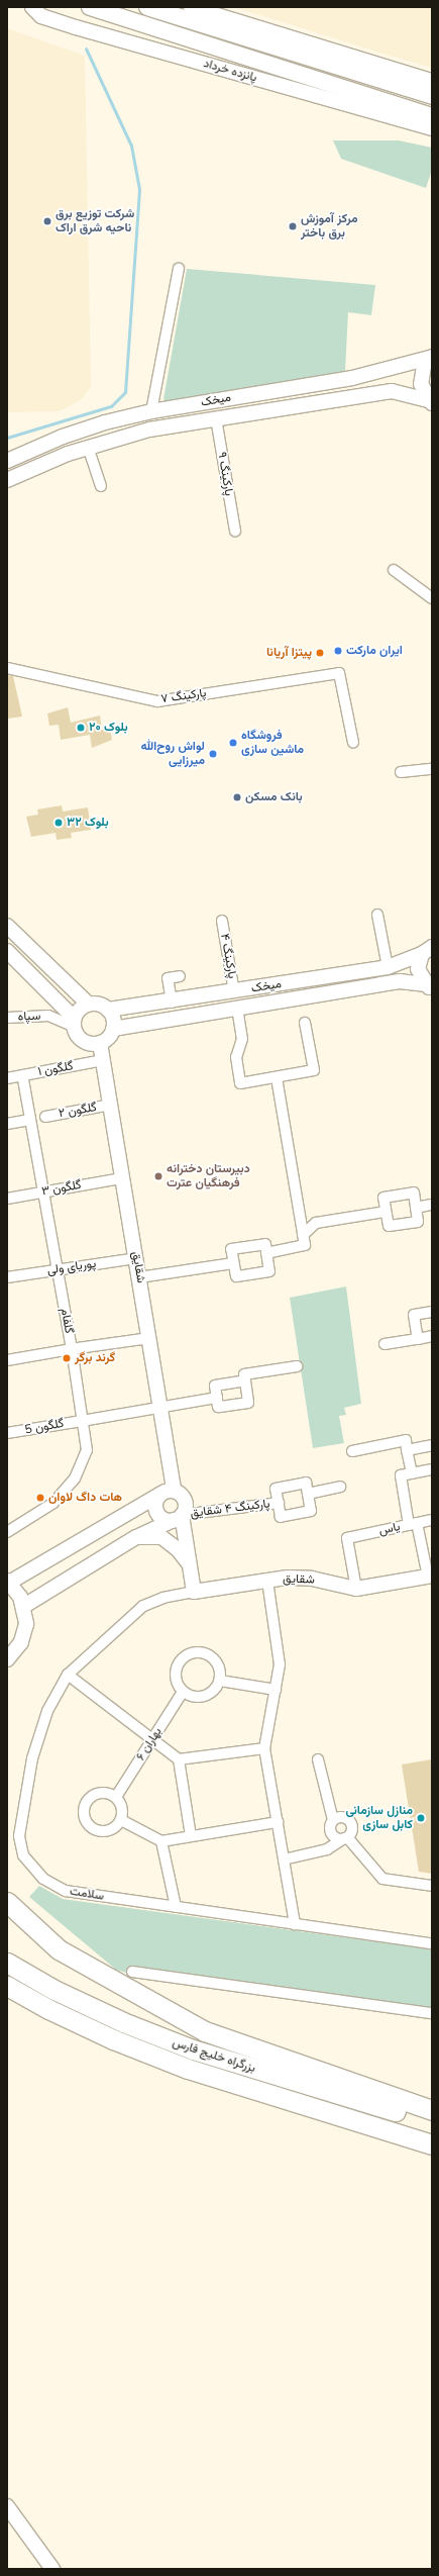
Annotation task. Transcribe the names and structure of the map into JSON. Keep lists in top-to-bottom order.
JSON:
{
  "streets": {
    "highway": ["بزرگراه خلیج فارس"],
    "main road": ["پانزده خرداد"],
    "street": [
      "میخک",
      "پارکینگ ۹",
      "پارکینگ ۷",
      "پارکینگ ۴",
      "سپاه",
      "گلگون ۱",
      "گلگون ۲",
      "گلگون ۳",
      "پوریای ولی",
      "شقایق",
      "گلفام",
      "گلگون 5",
      "پارکینگ ۴ شقایق",
      "یاس",
      "بهاران ۶",
      "سلامت"
    ]
  },
  "crossings": [
    ["میخک", "پارکینگ ۹"],
    ["میخک", "پارکینگ ۴"],
    ["میخک", "سپاه"],
    ["میخک", "شقایق"],
    ["سپاه", "شقایق"],
    ["گلگون ۱", "شقایق"],
    ["گلگون ۱", "گلفام"],
    ["گلگون ۲", "شقایق"],
    ["گلگون ۳", "گلفام"],
    ["پوریای ولی", "شقایق"],
    ["پوریای ولی", "گلفام"],
    ["شقایق", "گلگون 5"],
    ["شقایق", "پارکینگ ۴ شقایق"],
    ["شقایق", "یاس"],
    ["شقایق", "سلامت"],
    ["گلفام", "گلگون 5"]
  ],
  "places": [
    "شرکت توزیع برق ناحیه شرق اراک",
    "مرکز آموزش برق باختر",
    "ایران مارکت",
    "پیتزا آریانا",
    "بلوک ۲۰",
    "فروشگاه ماشین سازی",
    "لواش روح‌الله میرزایی",
    "بانک مسکن",
    "بلوک ۳۲",
    "دبیرستان دخترانه فرهنگیان عترت",
    "گرند برگر",
    "هات داگ لاوان",
    "منازل سازمانی کابل سازی"
  ]
}
